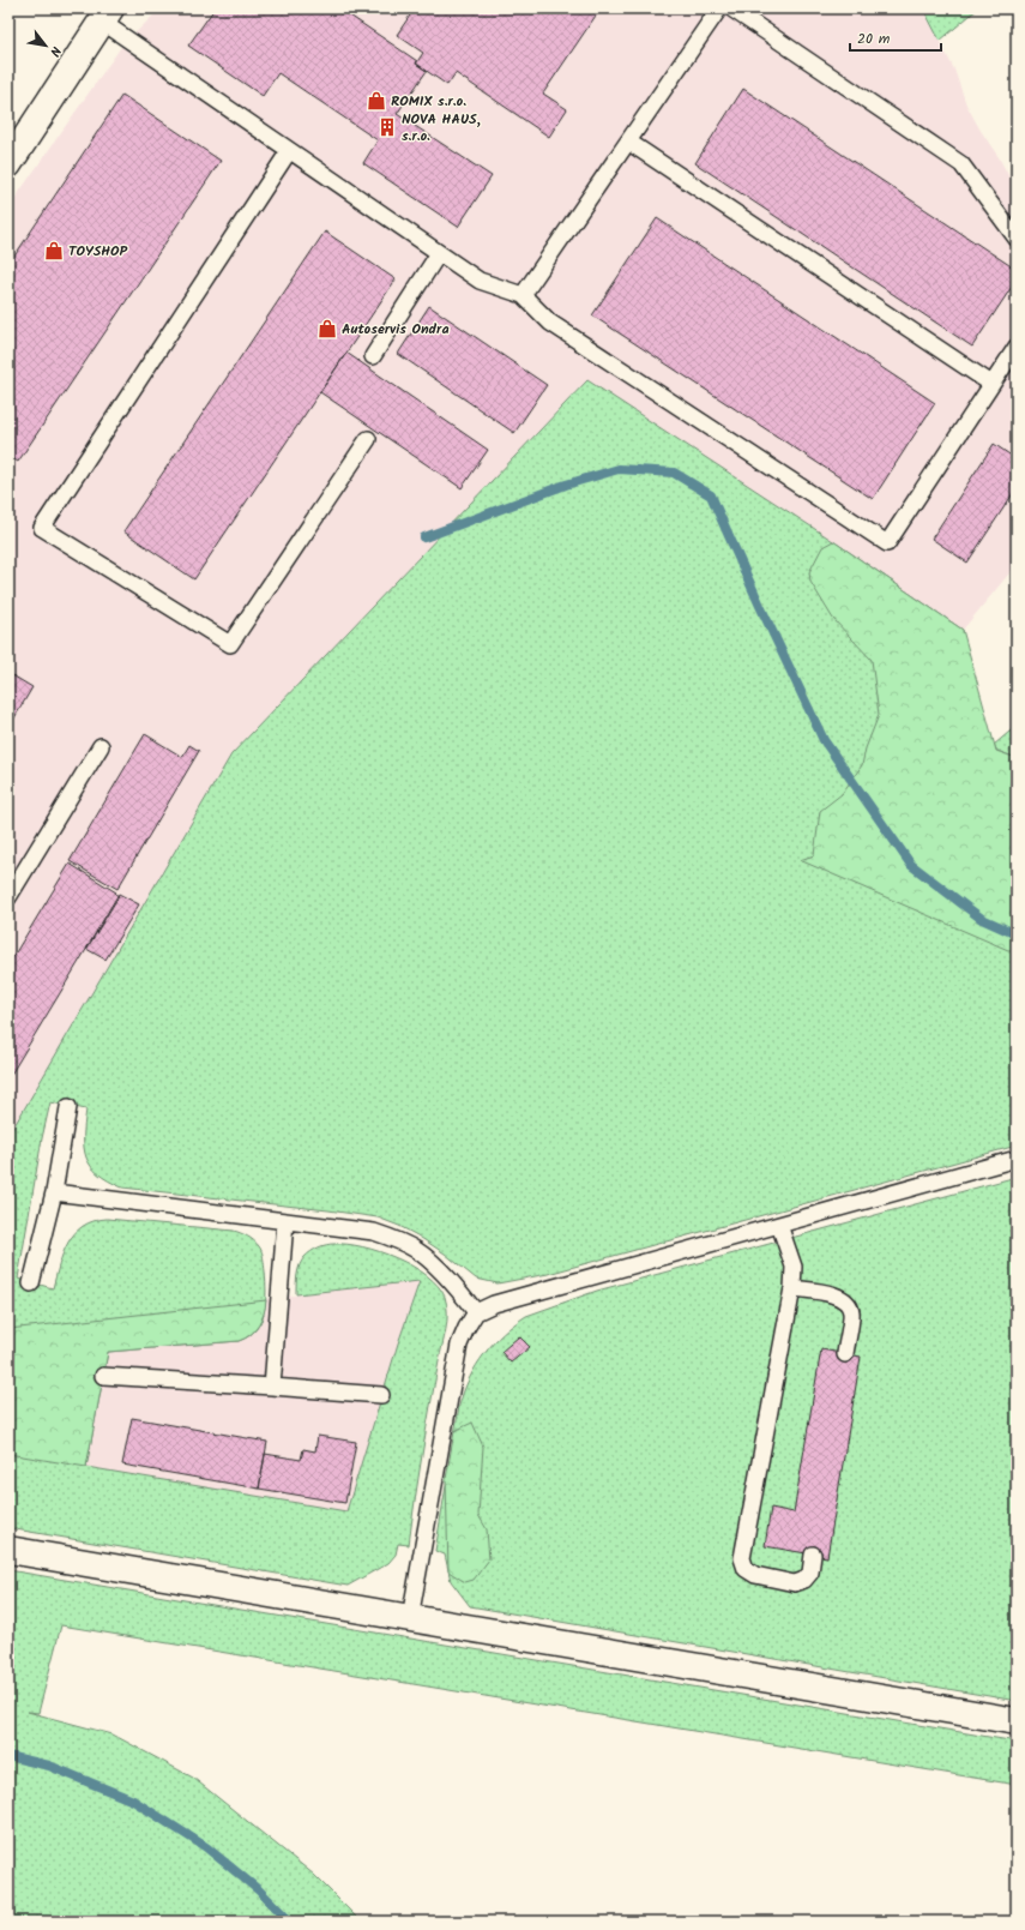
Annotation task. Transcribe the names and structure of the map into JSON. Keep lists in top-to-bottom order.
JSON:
{
  "places": {
    "shop": ["ROMIX s.r.o.", "TOYSHOP", "Autoservis Ondra"],
    "building": ["NOVA HAUS, s.r.o."]
  },
  "scale_bar": "20 m",
  "north": "bottom right"
}
